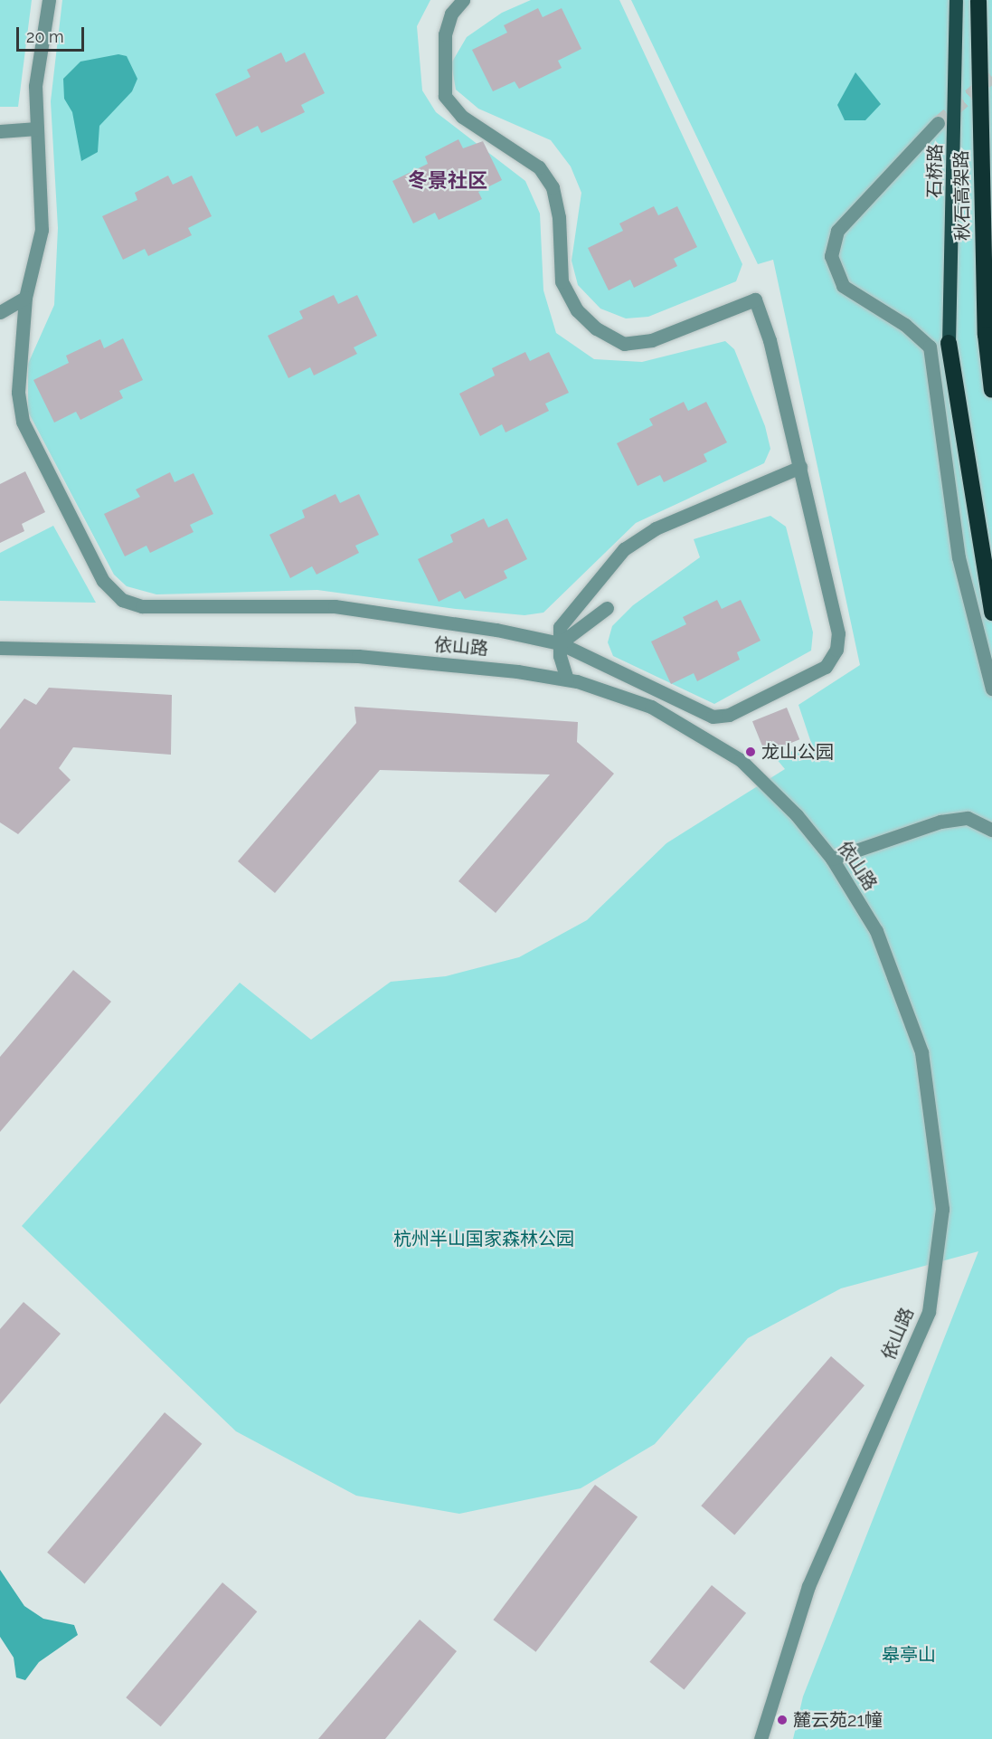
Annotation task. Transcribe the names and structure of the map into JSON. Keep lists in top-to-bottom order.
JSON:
{
  "streets": {
    "highway": ["秋石高架路"],
    "main road": ["石桥路"],
    "street": ["依山路"]
  },
  "districts": ["冬景社区"],
  "parks": ["杭州半山国家森林公园", "皋亭山"],
  "places": ["龙山公园", "麓云苑21幢"],
  "scale_bar": "20 m"
}
